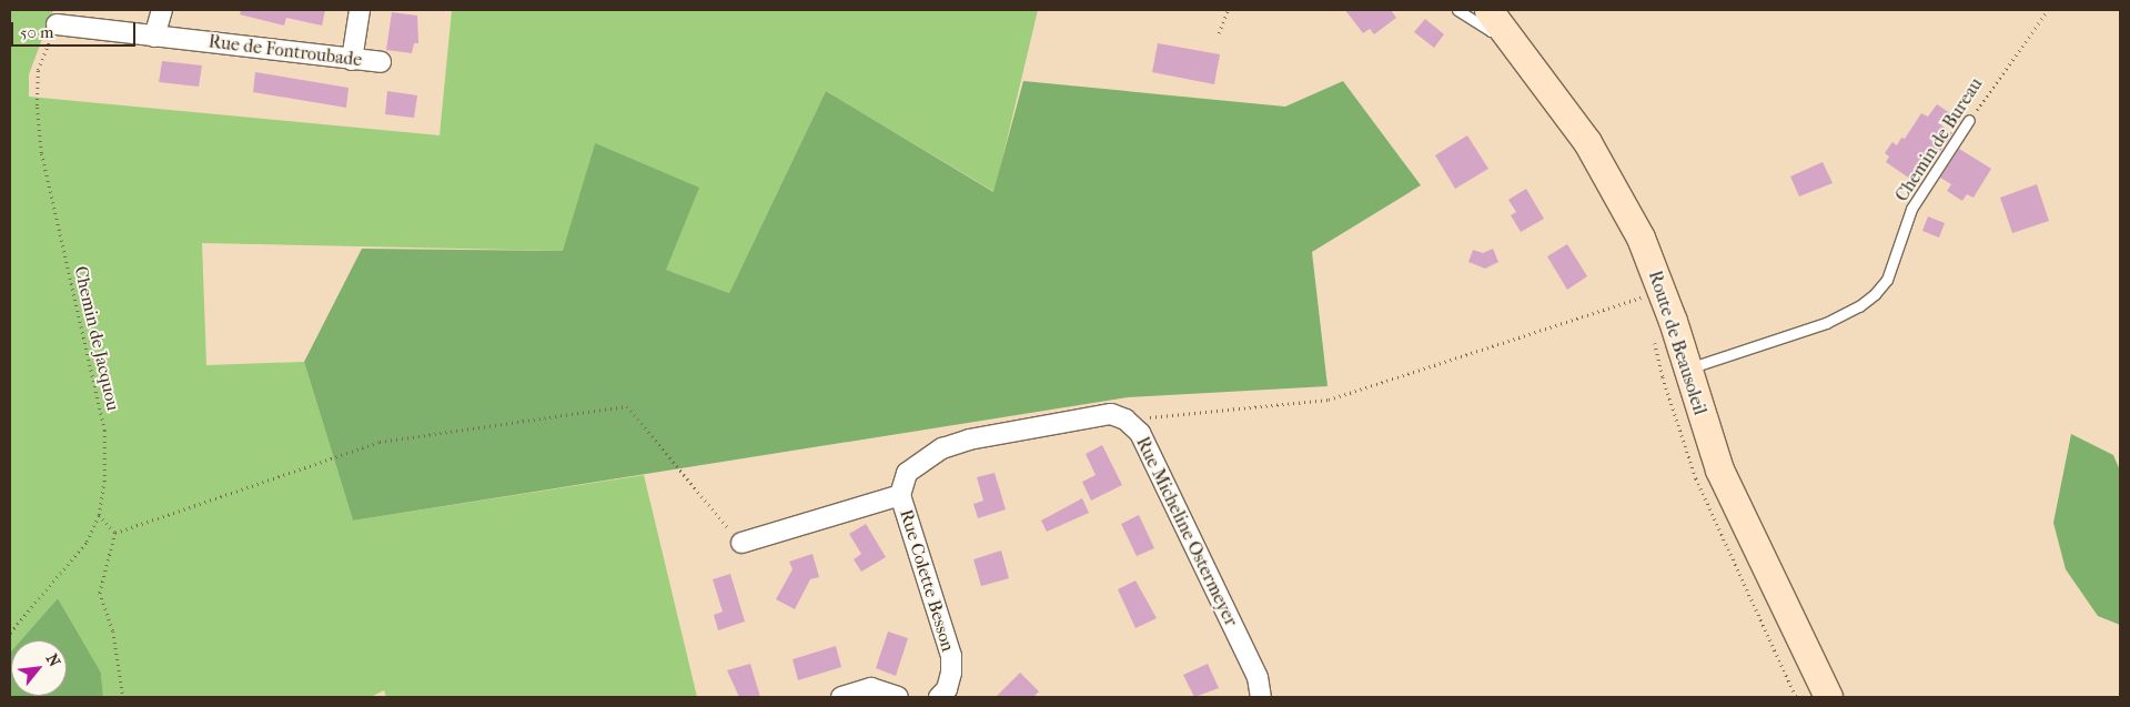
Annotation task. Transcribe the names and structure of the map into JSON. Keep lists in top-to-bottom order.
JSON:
{
  "streets": {
    "main road": ["Route de Beausoleil"],
    "street": ["Rue de Fontroubade", "Rue Micheline Ostermeyer", "Rue Colette Besson"],
    "lane": ["Chemin de Bureau"],
    "path": ["Chemin de Jacquou"]
  },
  "crossings": [
    ["Rue de Fontroubade", "Chemin de Jacquou"],
    ["Chemin de Bureau", "Route de Beausoleil"],
    ["Rue Micheline Ostermeyer", "Rue Colette Besson"]
  ],
  "scale_bar": "50 m",
  "north": "top right"
}
